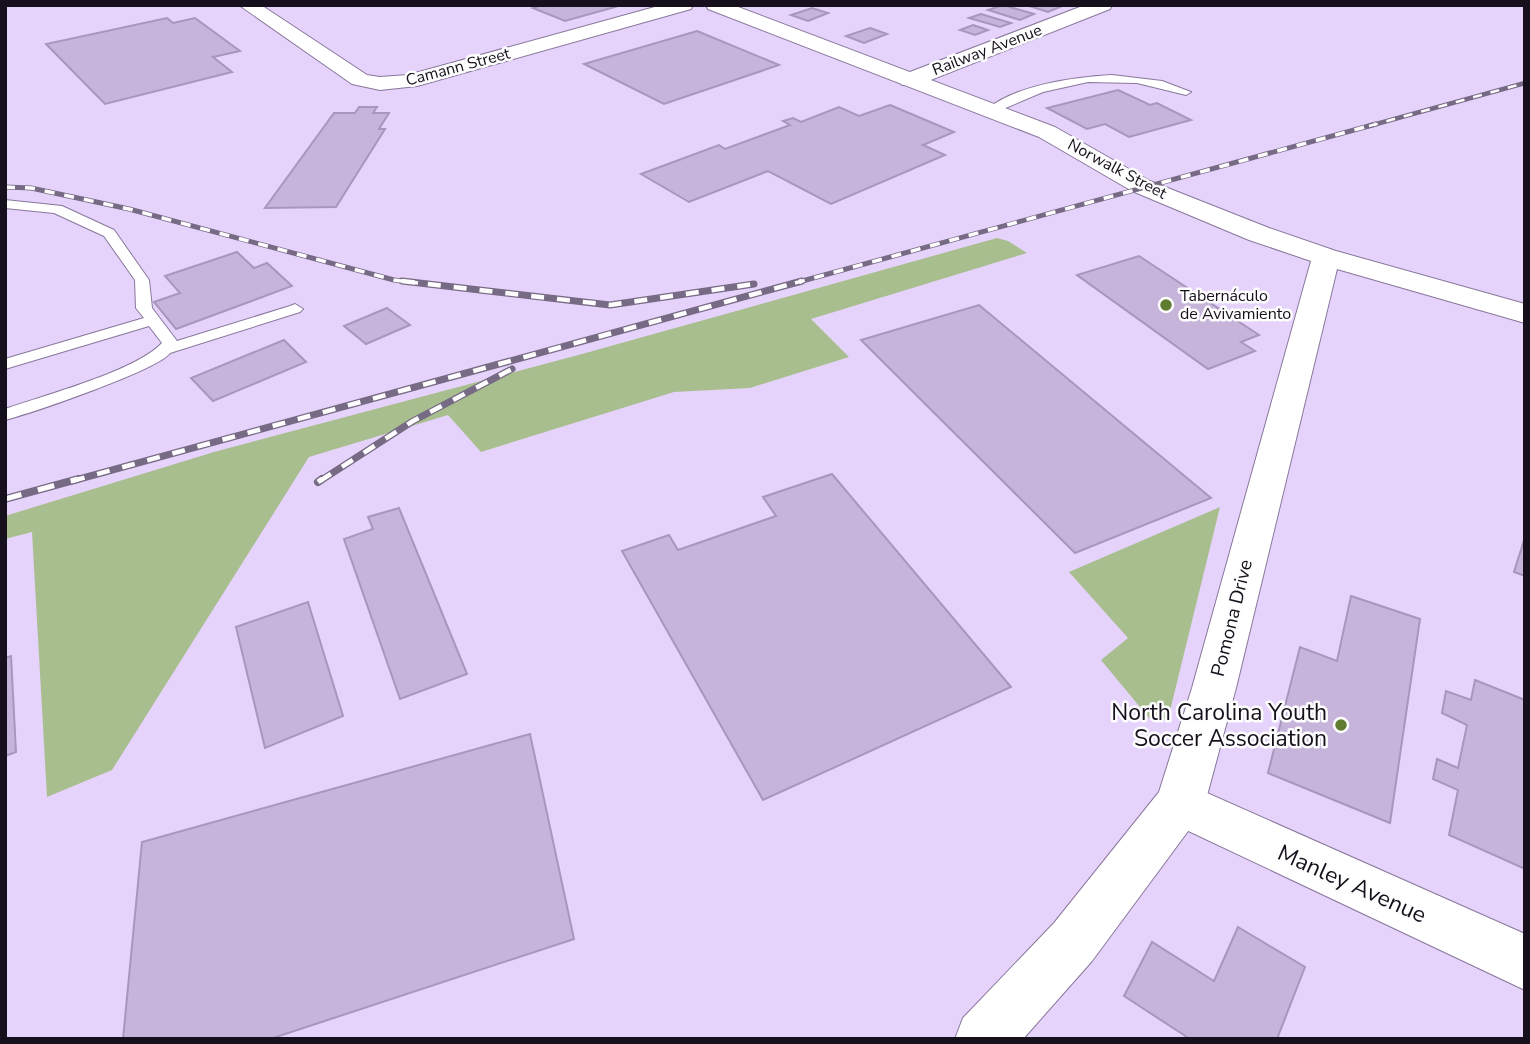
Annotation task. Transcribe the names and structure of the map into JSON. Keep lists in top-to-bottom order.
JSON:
{
  "streets": {
    "street": [
      "Railway Avenue",
      "Camann Street",
      "Norwalk Street",
      "Pomona Drive",
      "Manley Avenue"
    ]
  },
  "crossings": [
    ["Railway Avenue", "Norwalk Street"],
    ["Norwalk Street", "Pomona Drive"],
    ["Pomona Drive", "Manley Avenue"]
  ],
  "places": ["Tabernáculo de Avivamiento", "North Carolina Youth Soccer Association"]
}
